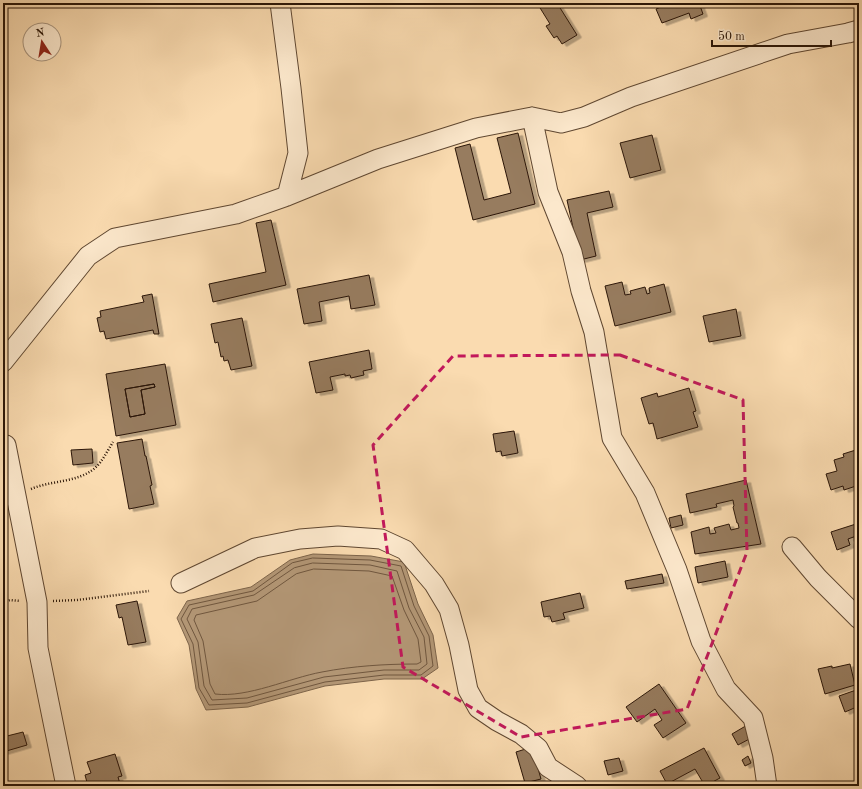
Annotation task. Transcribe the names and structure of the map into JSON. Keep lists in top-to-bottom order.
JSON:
{
  "scale_bar": "50 m",
  "north": "top"
}
